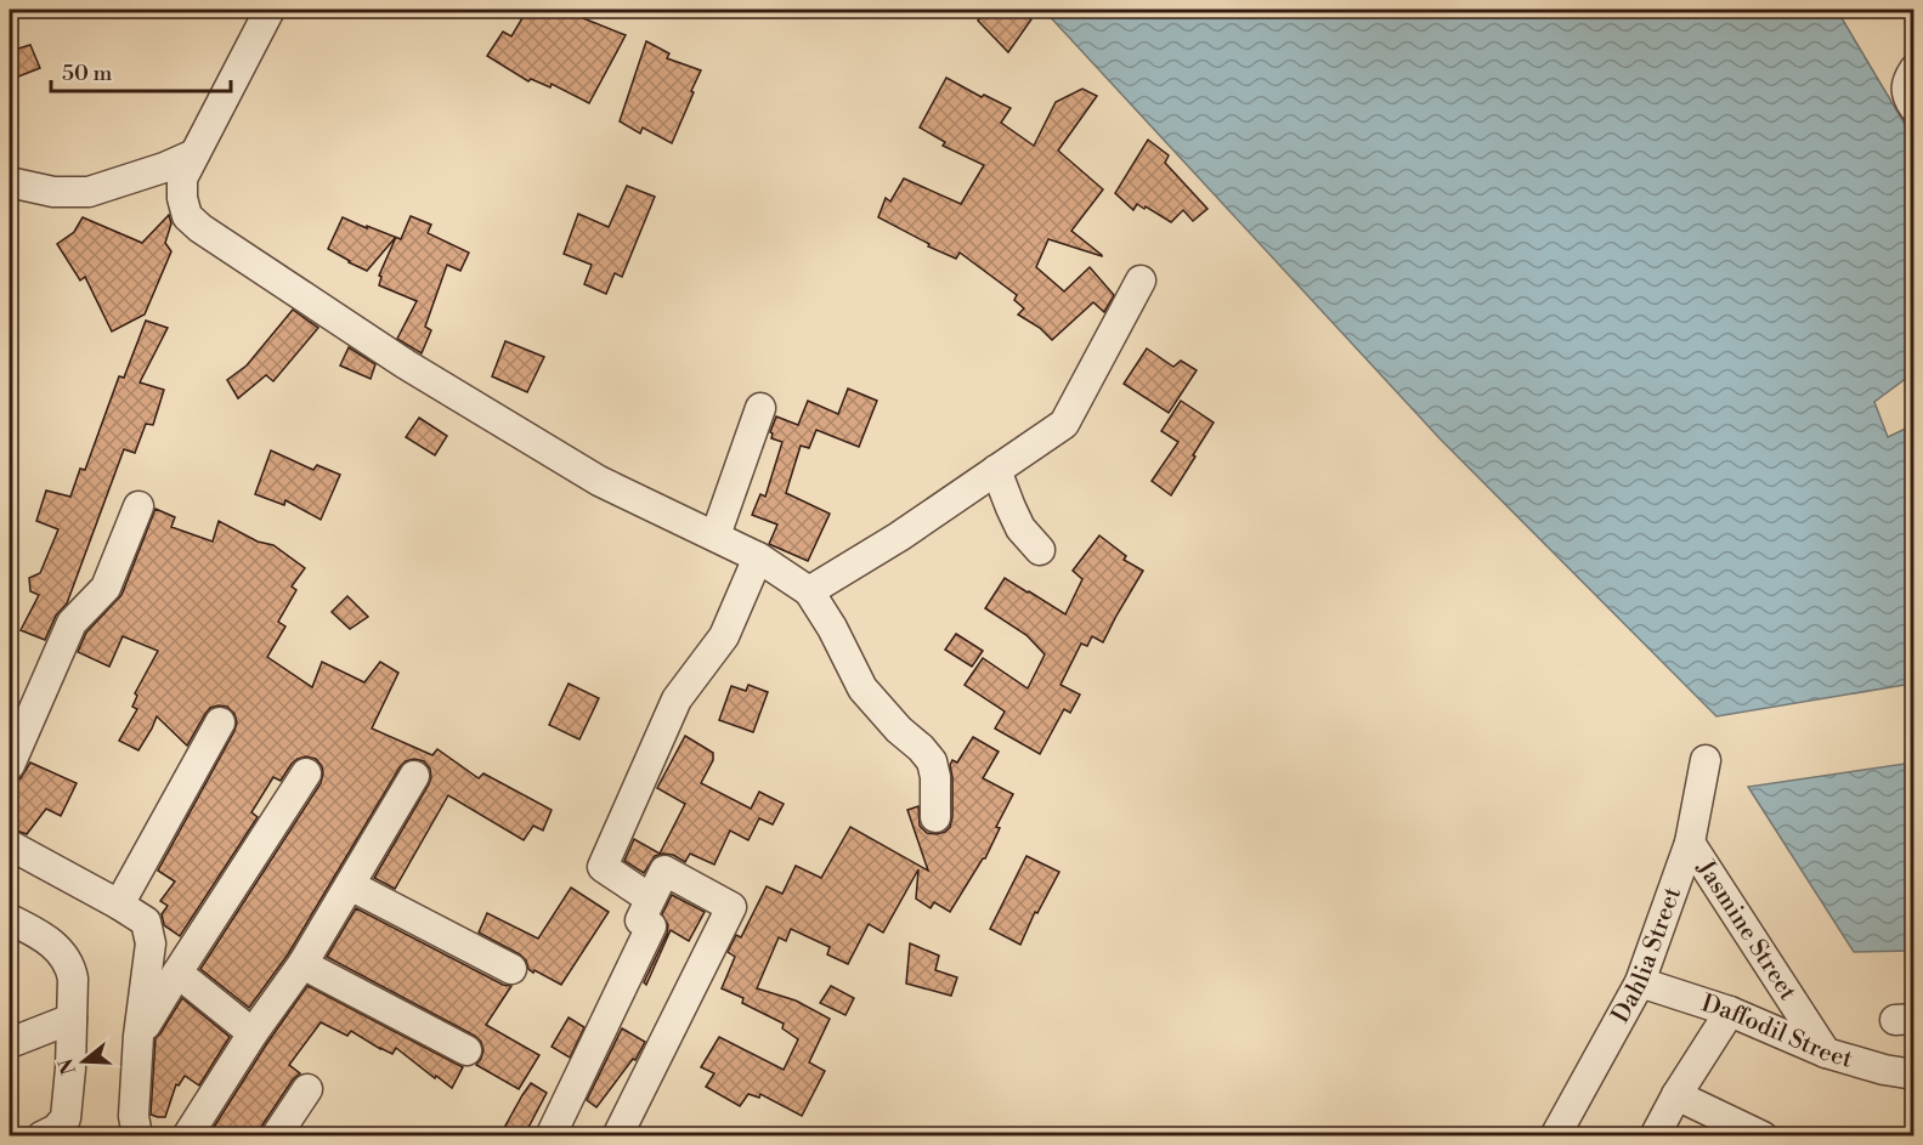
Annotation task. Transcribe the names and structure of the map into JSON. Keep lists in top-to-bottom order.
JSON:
{
  "streets": {
    "street": ["Jasmine Street", "Dahlia Street", "Daffodil Street"]
  },
  "crossings": [
    ["Jasmine Street", "Dahlia Street"],
    ["Jasmine Street", "Daffodil Street"],
    ["Dahlia Street", "Daffodil Street"]
  ],
  "scale_bar": "50 m",
  "north": "left"
}
